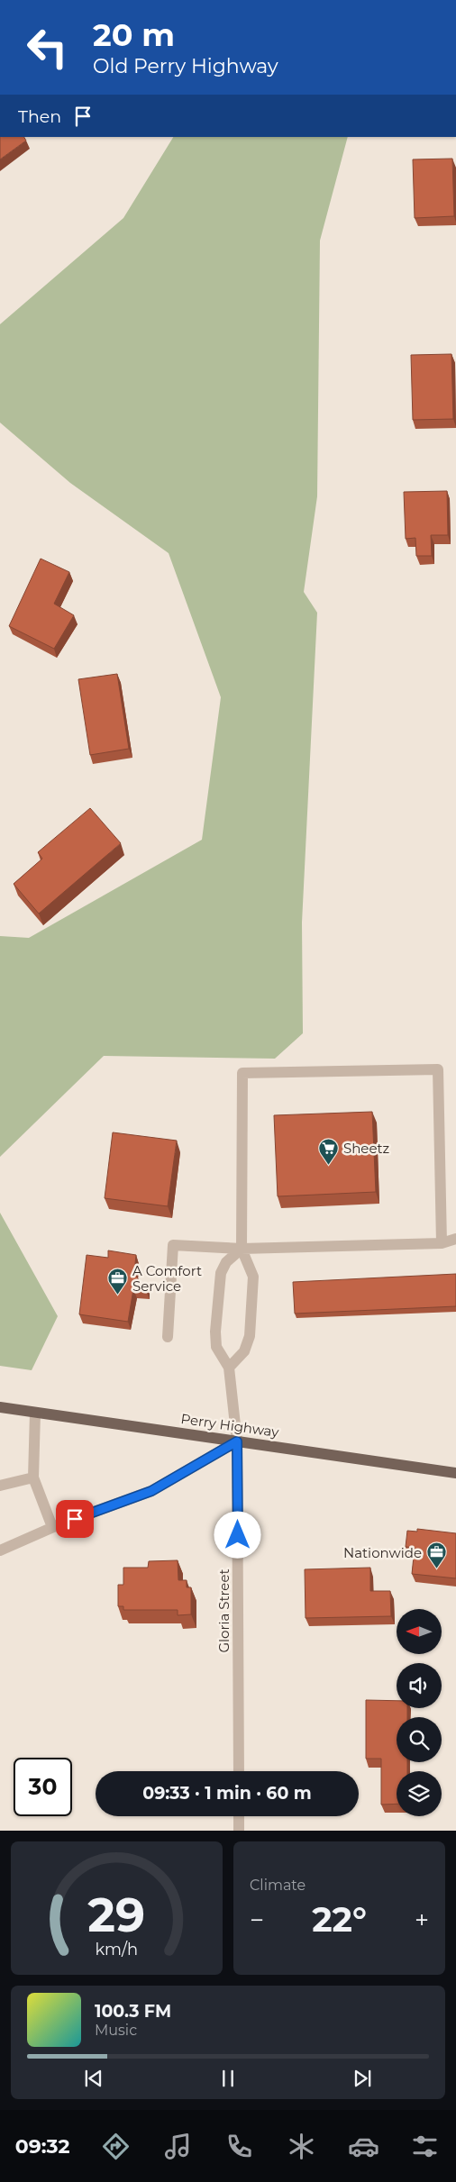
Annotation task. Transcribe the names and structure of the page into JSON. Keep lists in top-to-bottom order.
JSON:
{
  "streets": {
    "main road": ["Perry Highway"],
    "street": ["Gloria Street"]
  },
  "crossings": [
    ["Perry Highway", "Gloria Street"]
  ],
  "places": {
    "supermarket": ["Sheetz"],
    "office": ["A Comfort Service", "Nationwide"]
  },
  "north": "left",
  "page": {
    "turn": ["20 m", "Old Perry Highway"],
    "then": "Then",
    "limit": "30",
    "trip": "09:33 · 1 min · 60 m",
    "tile": "Climate",
    "heat": ["−", "22°", "+"],
    "song": ["100.3 FM", "Music"],
    "tabs": "09:32",
    "gauge": ["29", "km/h"]
  }
}
